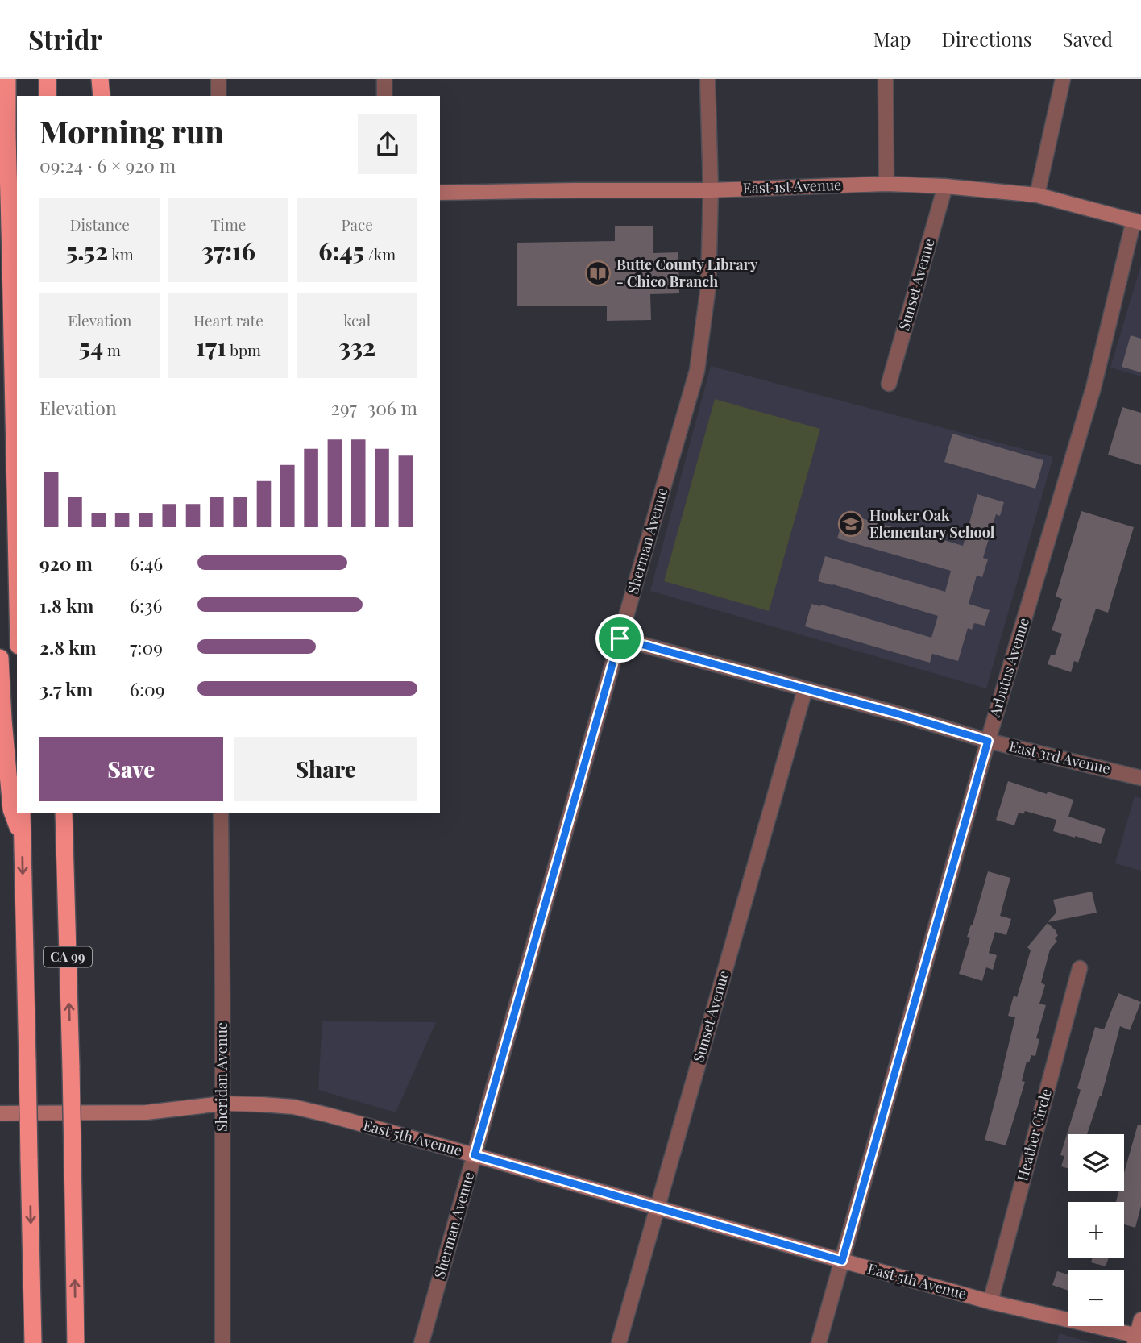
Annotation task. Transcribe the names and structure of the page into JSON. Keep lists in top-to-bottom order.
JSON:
{
  "streets": {
    "highway": ["CA 99"],
    "street": [
      "East 1st Avenue",
      "Sunset Avenue",
      "Sherman Avenue",
      "Arbutus Avenue",
      "East 3rd Avenue",
      "Sheridan Avenue",
      "Heather Circle",
      "East 5th Avenue"
    ]
  },
  "crossings": [
    ["East 1st Avenue", "Sunset Avenue"],
    ["East 1st Avenue", "Sherman Avenue"],
    ["East 1st Avenue", "Arbutus Avenue"],
    ["Sunset Avenue", "East 3rd Avenue"],
    ["Sunset Avenue", "East 5th Avenue"],
    ["Sherman Avenue", "East 3rd Avenue"],
    ["Sherman Avenue", "East 5th Avenue"],
    ["Arbutus Avenue", "East 3rd Avenue"],
    ["Arbutus Avenue", "East 5th Avenue"],
    ["Sheridan Avenue", "East 5th Avenue"],
    ["Heather Circle", "East 5th Avenue"]
  ],
  "places": {
    "library": ["Butte County Library - Chico Branch"],
    "school or university": ["Hooker Oak Elementary School"]
  },
  "page": {
    "header": "Stridr",
    "nav": ["Map", "Directions", "Saved"],
    "heading": ["Morning run", "09:24 · 6 × 920 m"],
    "stats": [
      ["Distance", "5.52 km"],
      ["Time", "37:16"],
      ["Pace", "6:45 /km"],
      ["Elevation", "54 m"],
      ["Heart rate", "171 bpm"],
      ["kcal", "332"]
    ],
    "chart": ["Elevation", "297–306 m"],
    "list": [
      {
        "name": "920 m",
        "note": "6:46"
      },
      {
        "name": "1.8 km",
        "note": "6:36"
      },
      {
        "name": "2.8 km",
        "note": "7:09"
      },
      {
        "name": "3.7 km",
        "note": "6:09"
      }
    ],
    "buttons": ["Save", "Share"],
    "map_buttons": ["+", "−"]
  }
}
